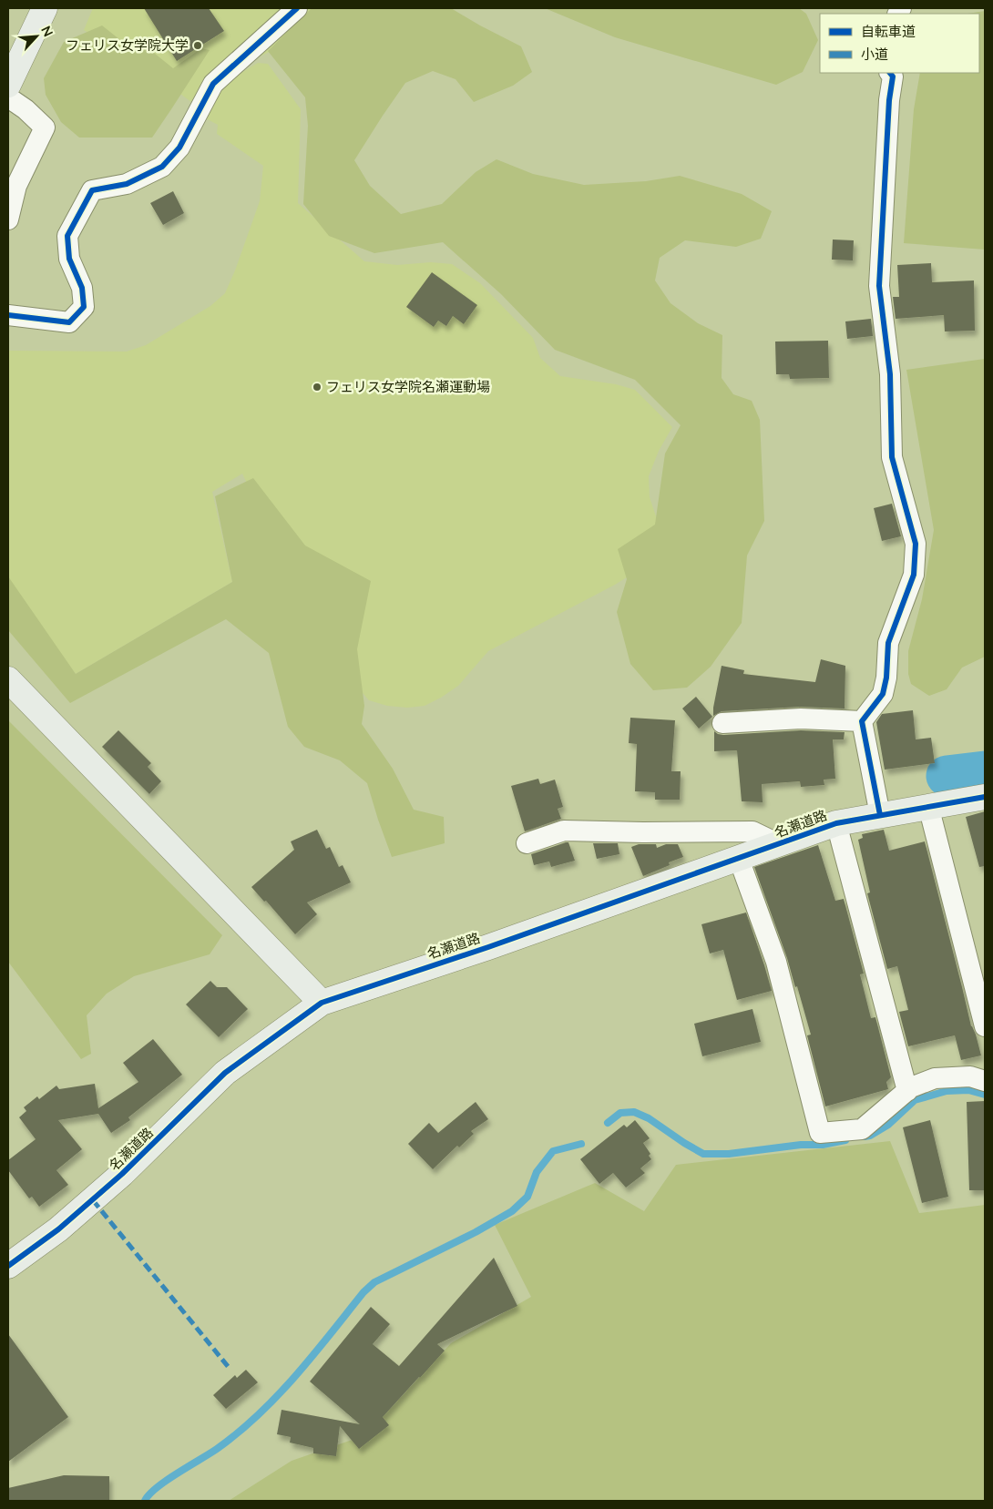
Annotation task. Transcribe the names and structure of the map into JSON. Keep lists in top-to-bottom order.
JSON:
{
  "streets": {
    "street": ["名瀬道路"]
  },
  "places": ["フェリス女学院大学", "フェリス女学院名瀬運動場"],
  "legend": ["自転車道", "小道"],
  "north": "top right"
}
